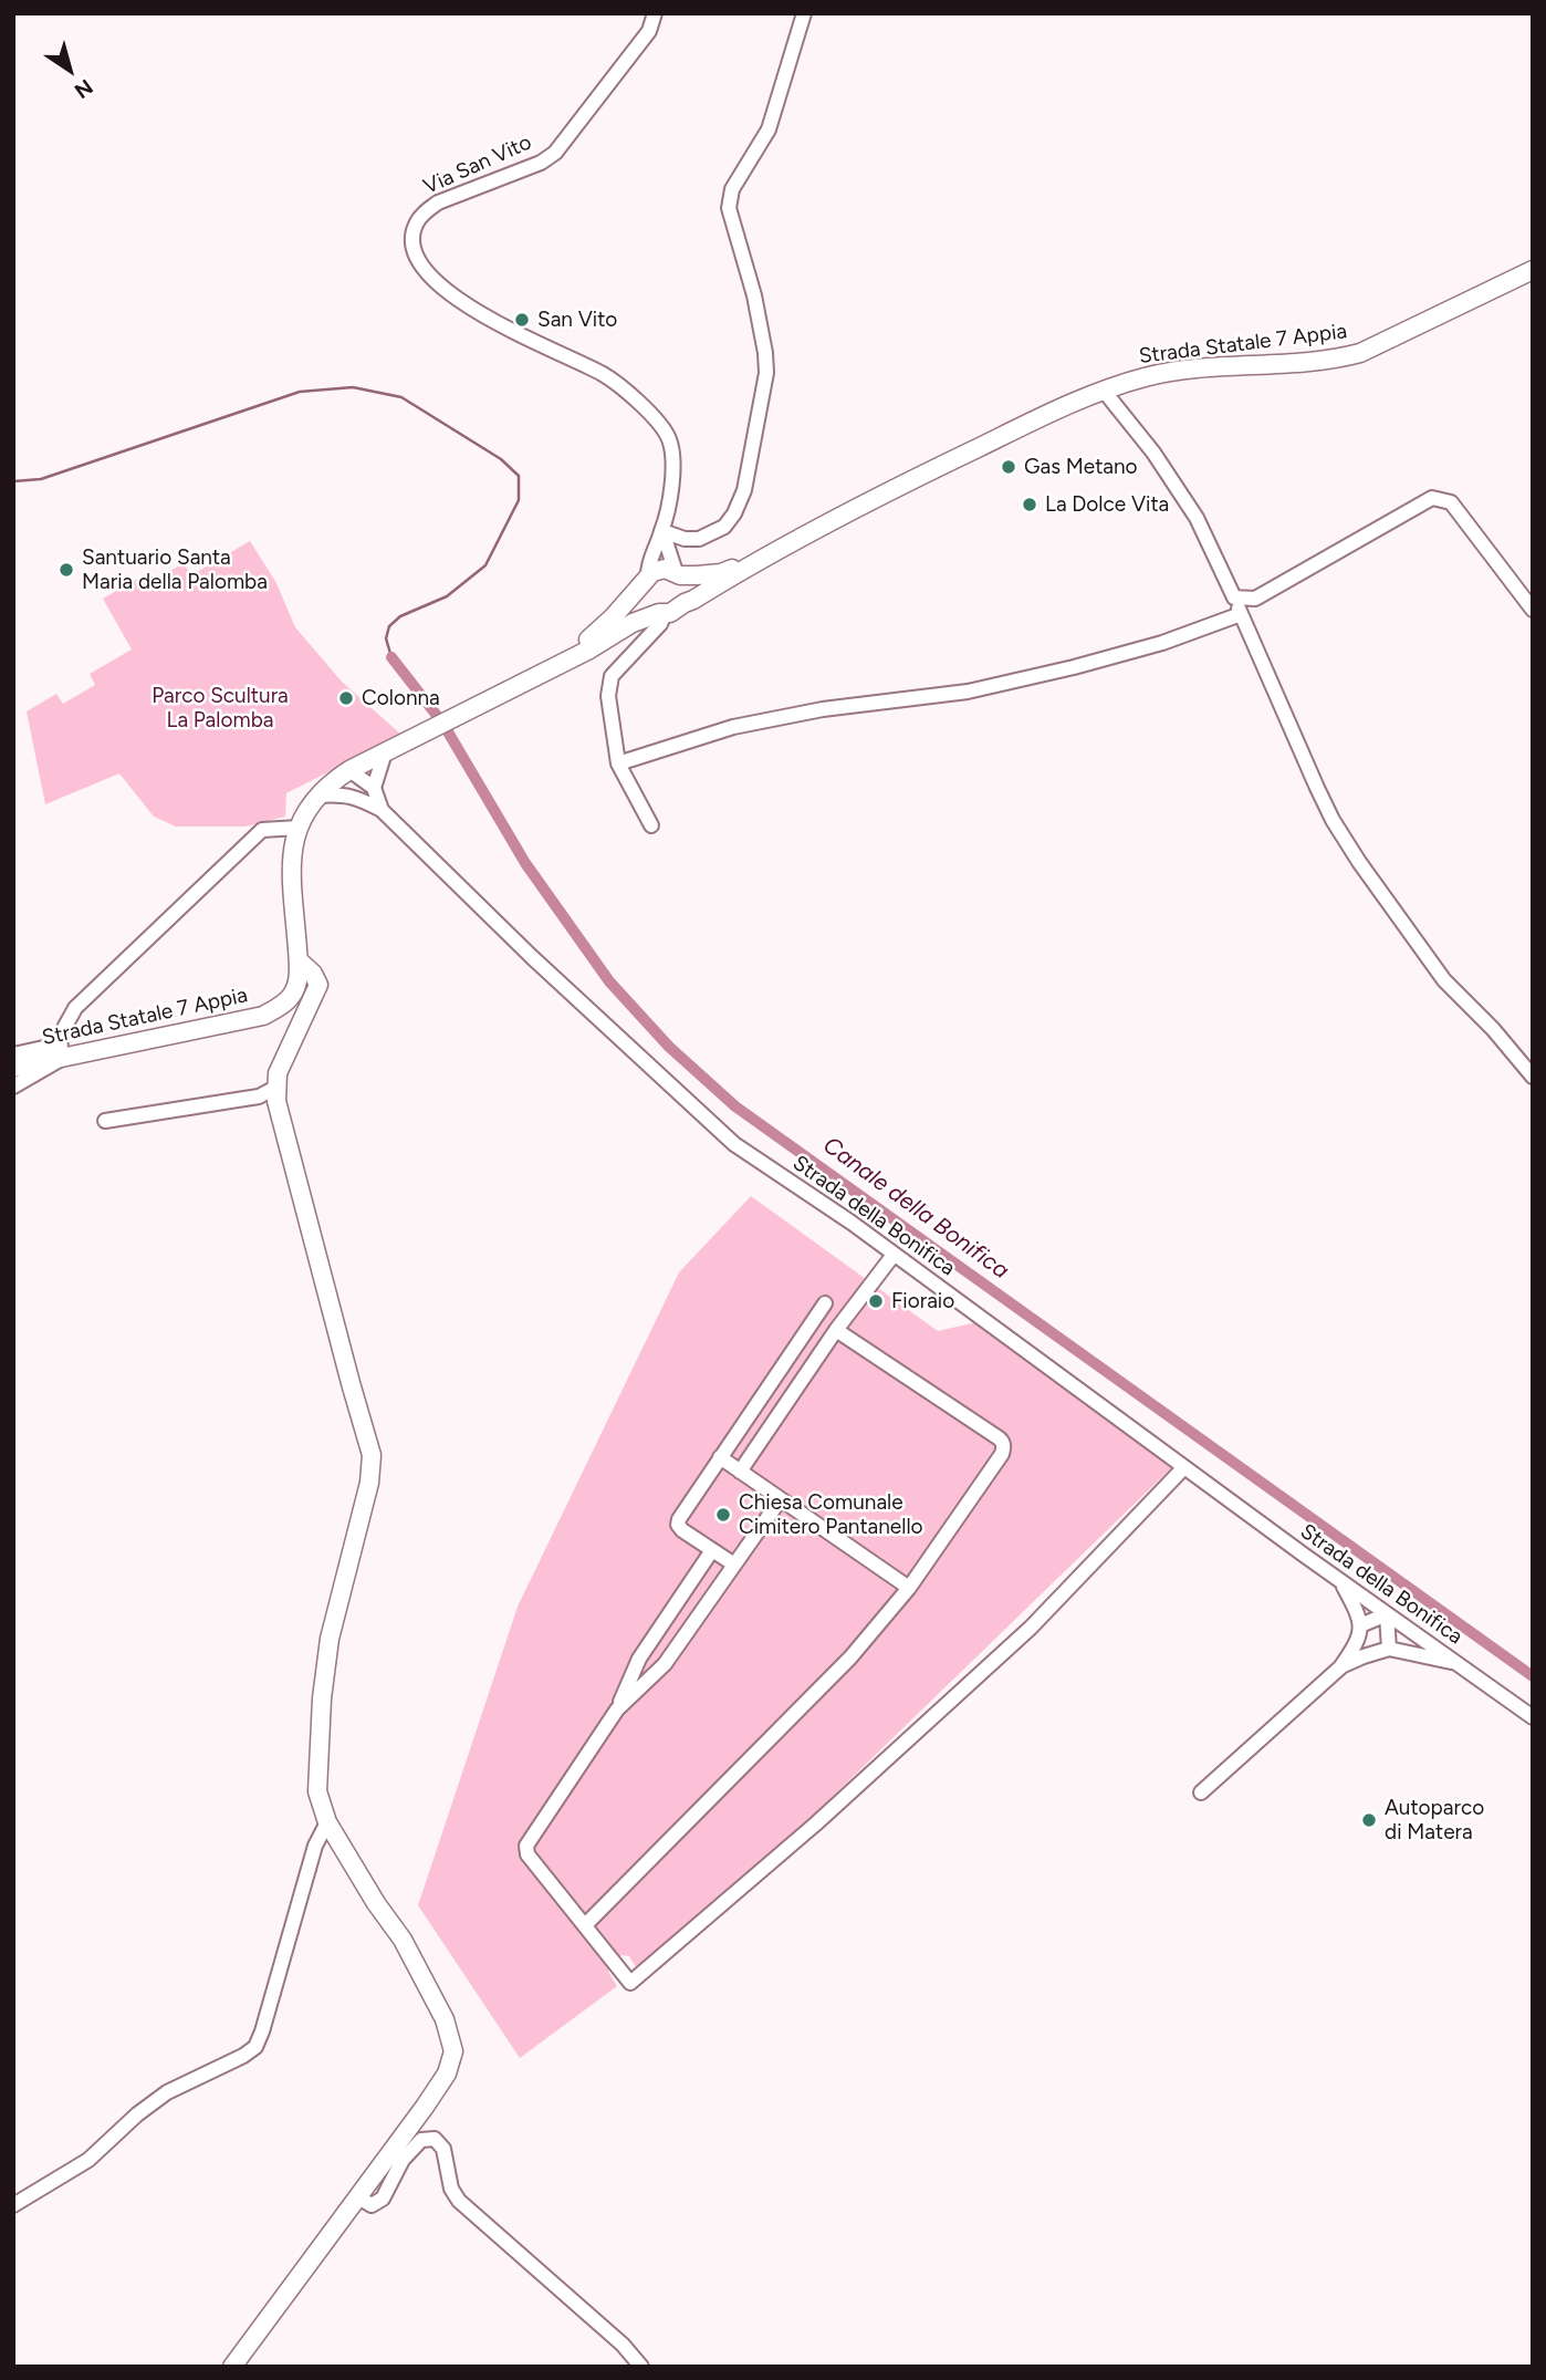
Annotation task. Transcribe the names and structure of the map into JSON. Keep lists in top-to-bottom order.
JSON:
{
  "streets": {
    "main road": ["Strada Statale 7 Appia"],
    "street": ["Via San Vito", "Strada della Bonifica"]
  },
  "crossings": [
    ["Via San Vito", "Strada Statale 7 Appia"]
  ],
  "water": ["Canale della Bonifica"],
  "parks": ["Parco Scultura La Palomba"],
  "places": [
    "San Vito",
    "Gas Metano",
    "La Dolce Vita",
    "Santuario Santa Maria della Palomba",
    "Colonna",
    "Fioraio",
    "Chiesa Comunale Cimitero Pantanello",
    "Autoparco di Matera"
  ],
  "north": "bottom right"
}
